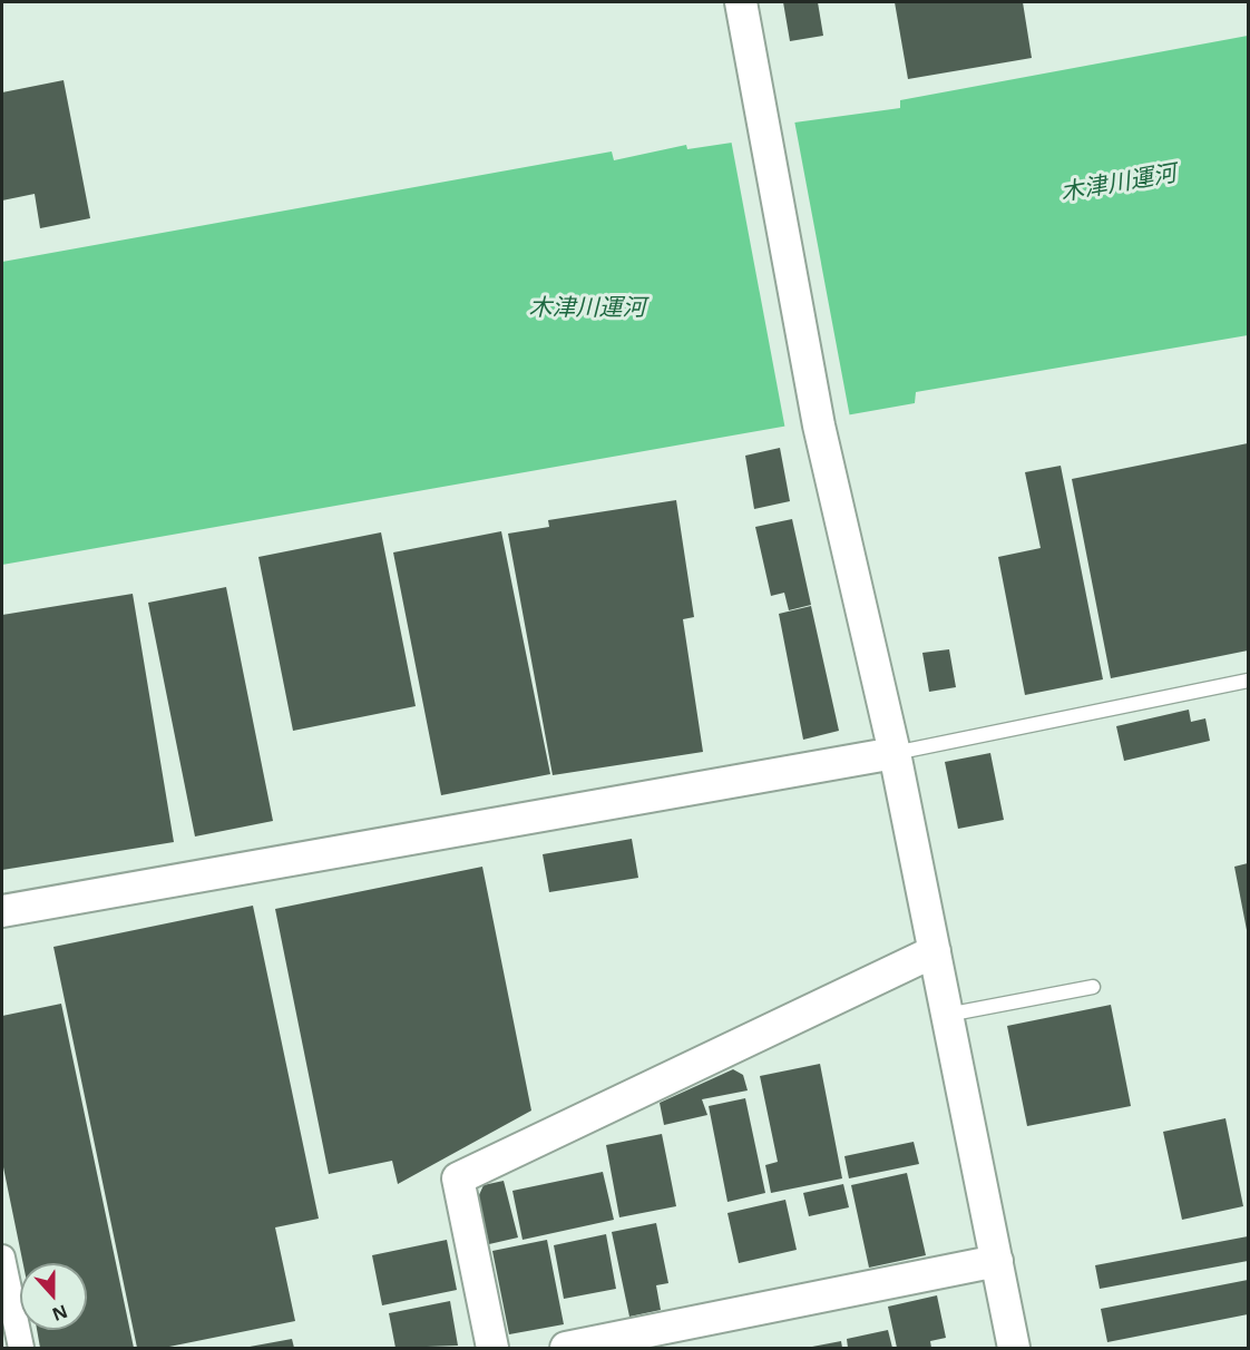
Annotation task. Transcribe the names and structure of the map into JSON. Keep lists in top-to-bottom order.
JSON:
{
  "water": ["木津川運河"],
  "north": "bottom"
}
